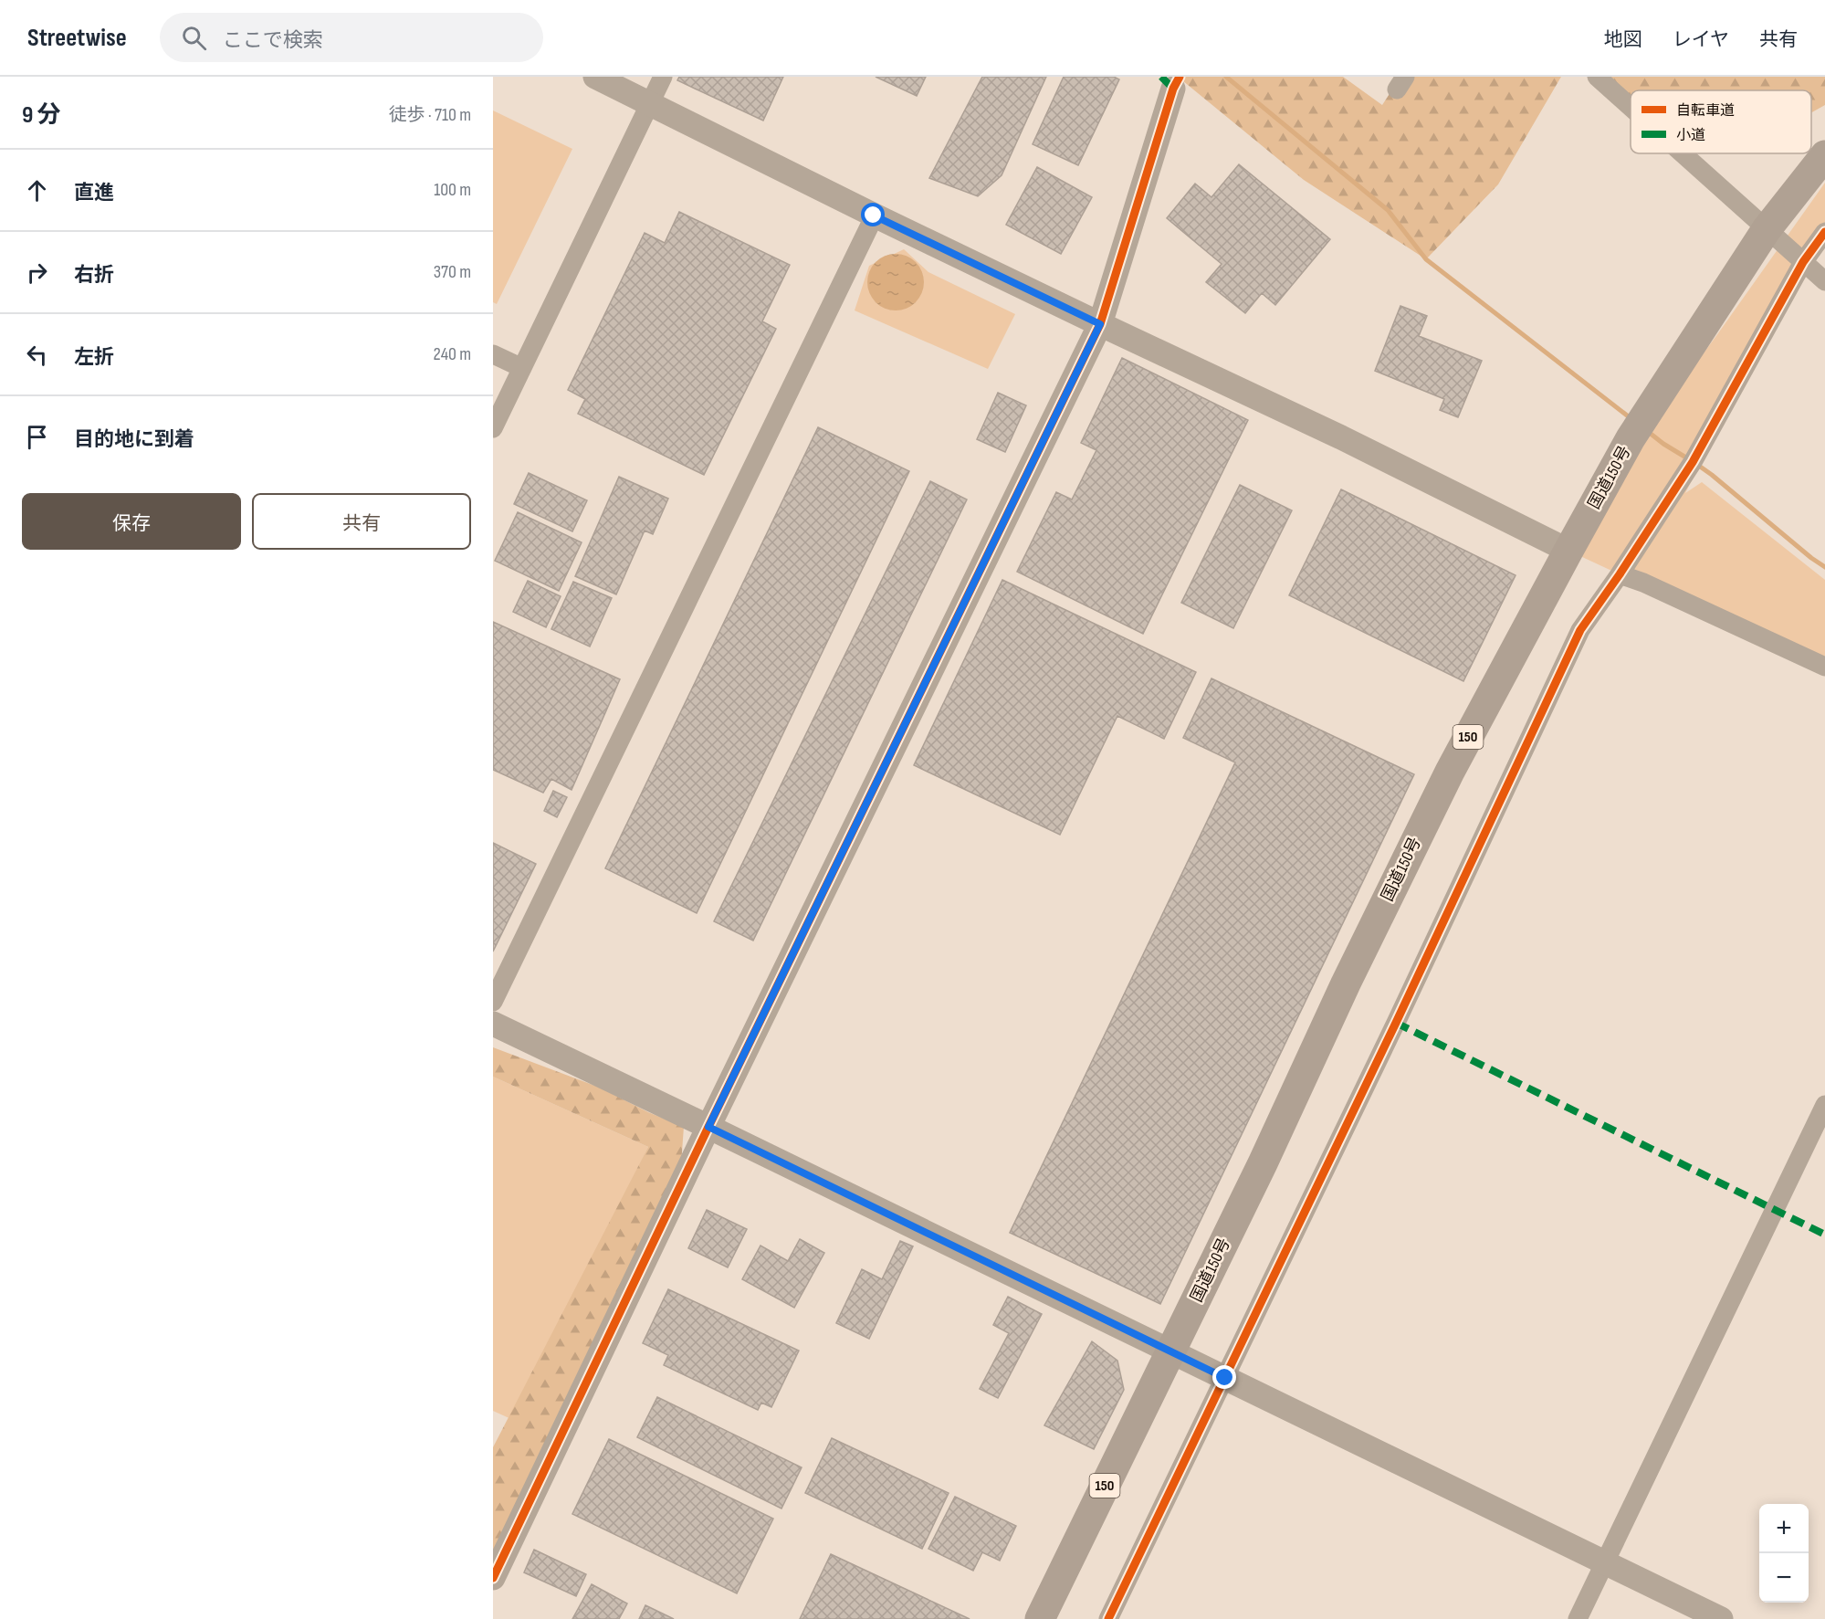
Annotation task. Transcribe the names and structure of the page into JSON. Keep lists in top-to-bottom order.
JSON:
{
  "streets": {
    "highway": ["国道150号", "150"]
  },
  "legend": ["自転車道", "小道"],
  "page": {
    "header": "Streetwise",
    "search": "ここで検索",
    "nav": ["地図", "レイヤ", "共有"],
    "heading": ["9 分", "徒歩 · 710 m"],
    "list": [
      ["直進", "100 m"],
      ["右折", "370 m"],
      ["左折", "240 m"],
      "目的地に到着"
    ],
    "buttons": ["保存", "共有"],
    "map_buttons": ["+", "−"]
  }
}
